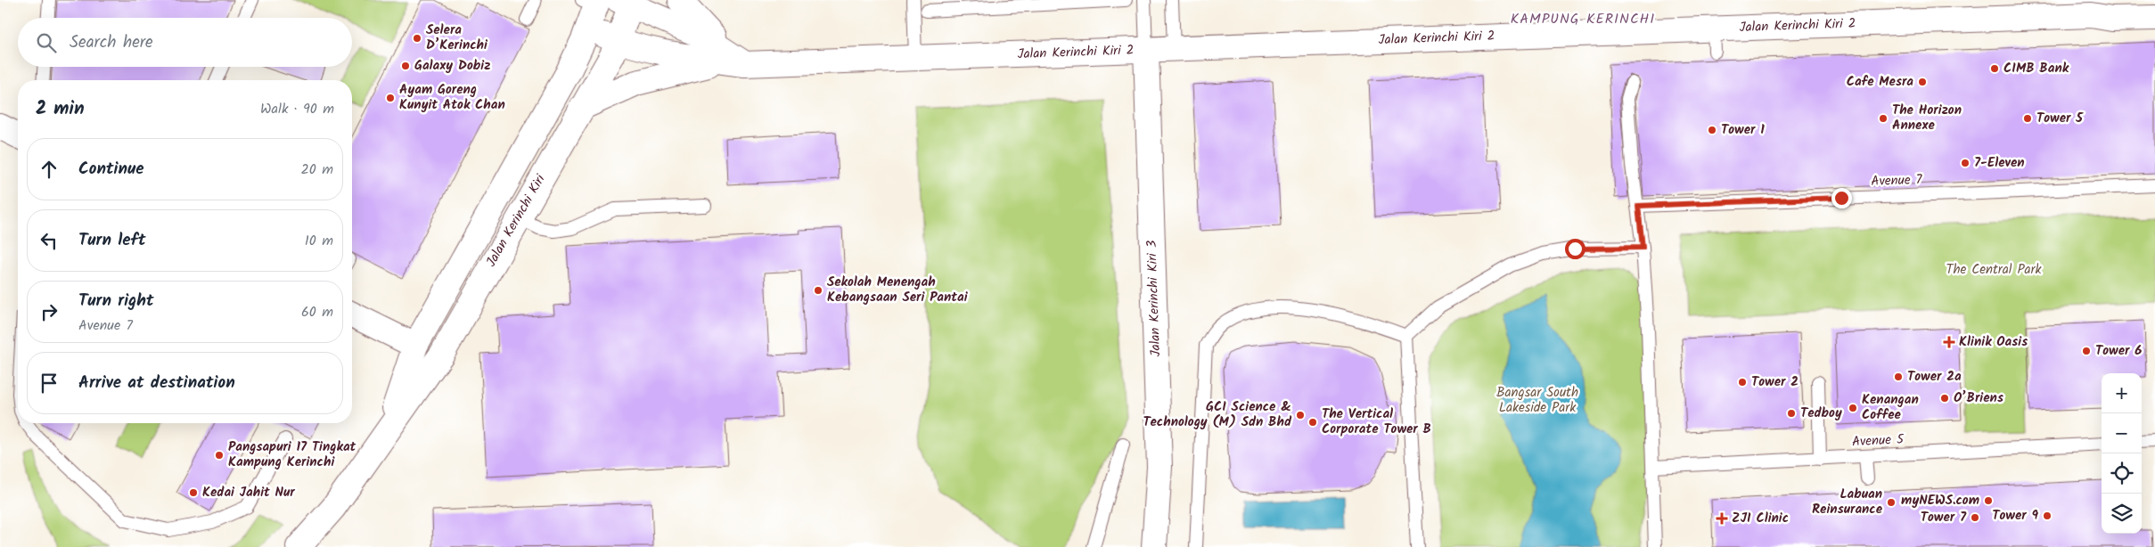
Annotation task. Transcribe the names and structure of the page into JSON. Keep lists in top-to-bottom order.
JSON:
{
  "streets": {
    "street": ["Jalan Kerinchi Kiri 2", "Jalan Kerinchi Kiri", "Jalan Kerinchi Kiri 3"],
    "lane": ["Avenue 7", "Avenue 5"]
  },
  "crossings": [
    ["Jalan Kerinchi Kiri 2", "Jalan Kerinchi Kiri 3"]
  ],
  "districts": ["KAMPUNG KERINCHI"],
  "parks": ["The Central Park", "Bangsar South Lakeside Park"],
  "places": {
    "other": [
      "Selera D’Kerinchi",
      "Galaxy Dobiz",
      "CIMB Bank",
      "Cafe Mesra",
      "Ayam Goreng Kunyit Atok Chan",
      "The Horizon Annexe",
      "Tower 5",
      "Tower 1",
      "7-Eleven",
      "Sekolah Menengah Kebangsaan Seri Pantai",
      "Tower 6",
      "Tower 2a",
      "Tower 2",
      "O’Briens",
      "Kenangan Coffee",
      "Tedboy",
      "GCI Science & Technology (M) Sdn Bhd",
      "The Vertical Corporate Tower B",
      "Pangsapuri 17 Tingkat Kampung Kerinchi",
      "Kedai Jahit Nur",
      "myNEWS.com",
      "Labuan Reinsurance",
      "Tower 9",
      "Tower 7"
    ],
    "health": ["Klinik Oasis", "ZJI Clinic"]
  },
  "page": {
    "search": "Search here",
    "heading": ["2 min", "Walk · 90 m"],
    "list": [
      ["Continue", "20 m"],
      ["Turn left", "10 m"],
      ["Turn right", "Avenue 7", "60 m"],
      "Arrive at destination"
    ],
    "map_buttons": ["+", "−"]
  }
}
